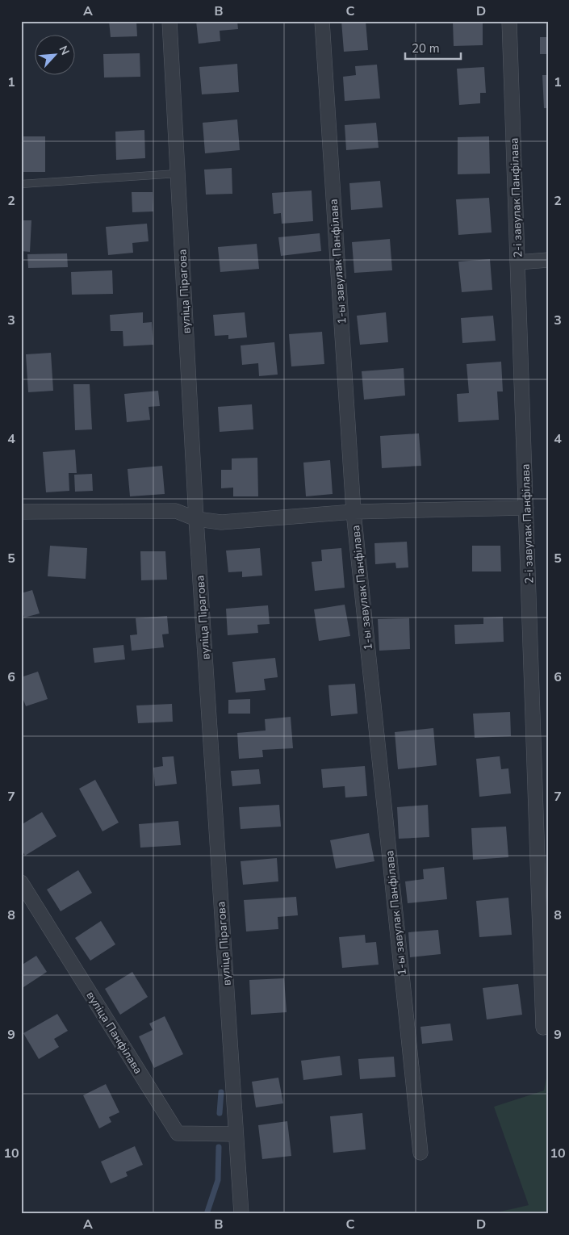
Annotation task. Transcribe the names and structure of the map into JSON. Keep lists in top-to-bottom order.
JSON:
{
  "streets": {
    "street": [
      "2-і завулак Панфілава",
      "1-ы завулак Панфілава",
      "вуліца Пірагова",
      "вуліца Панфілава"
    ]
  },
  "crossings": [
    ["вуліца Пірагова", "вуліца Панфілава"]
  ],
  "scale_bar": "20 m",
  "north": "top right",
  "grid": {
    "columns": [
      "A",
      "B",
      "C",
      "D"
    ],
    "rows": [
      "1",
      "2",
      "3",
      "4",
      "5",
      "6",
      "7",
      "8",
      "9",
      "10"
    ]
  }
}
